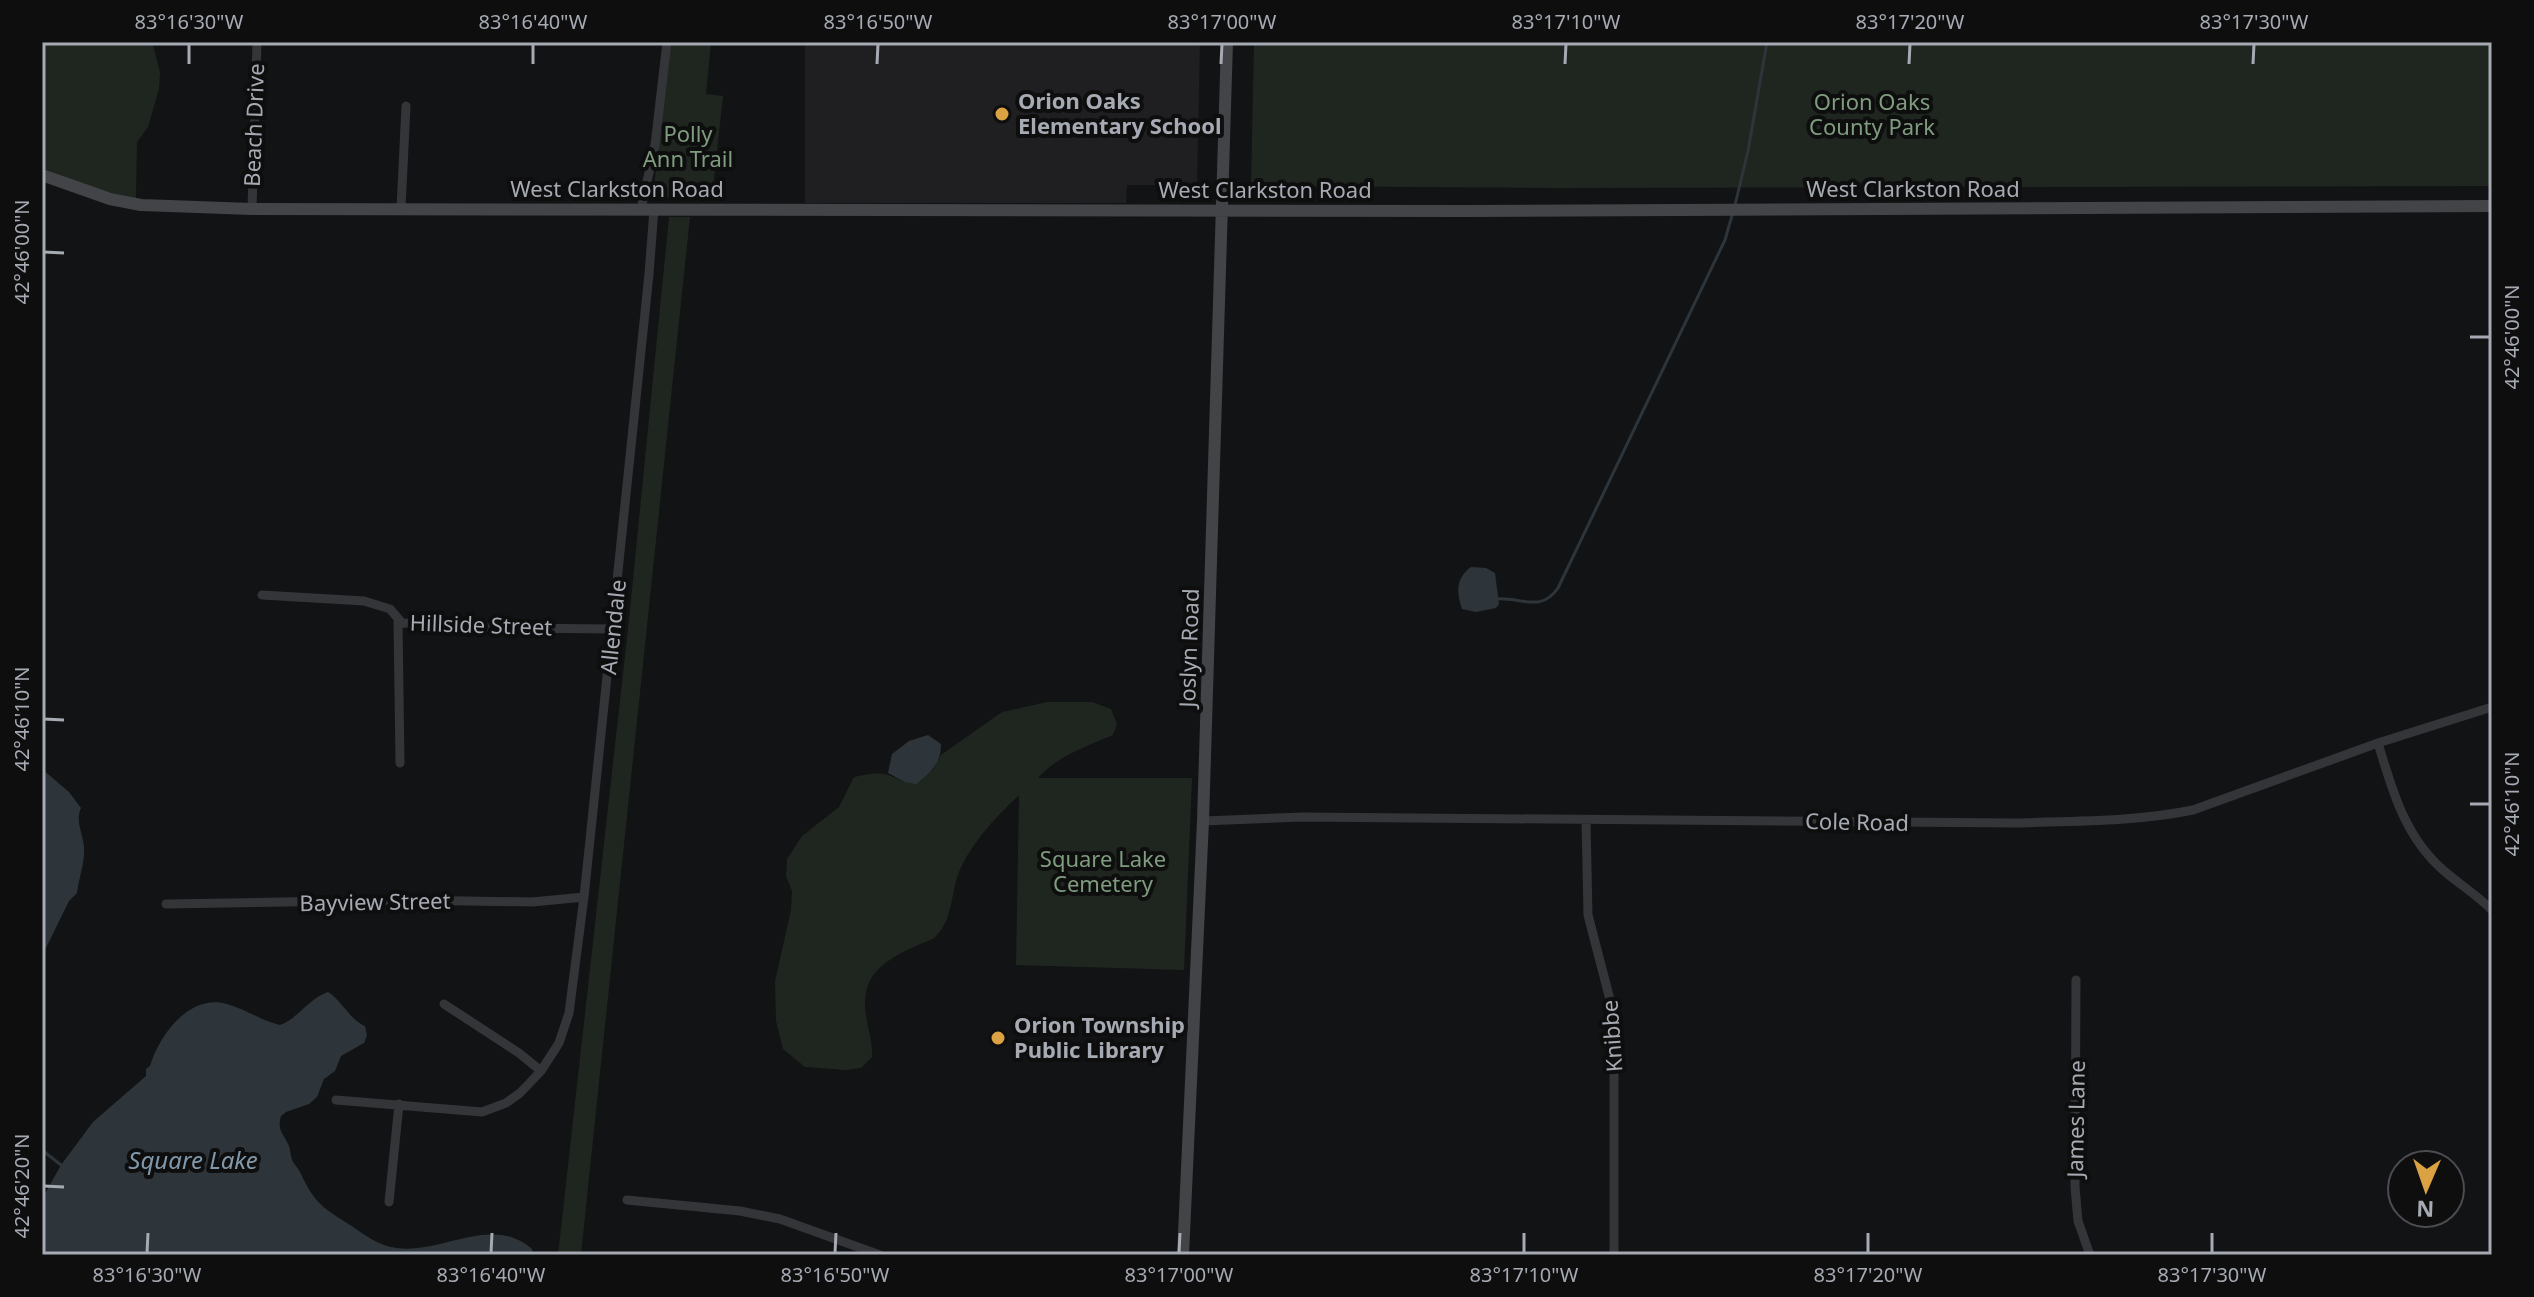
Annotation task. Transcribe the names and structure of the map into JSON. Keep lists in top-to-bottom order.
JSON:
{
  "streets": {
    "main road": ["West Clarkston Road", "Joslyn Road"],
    "street": [
      "Beach Drive",
      "Hillside Street",
      "Allendale",
      "Cole Road",
      "Bayview Street",
      "Knibbe",
      "James Lane"
    ]
  },
  "crossings": [
    ["Beach Drive", "West Clarkston Road"],
    ["West Clarkston Road", "Allendale"],
    ["West Clarkston Road", "Joslyn Road"],
    ["Hillside Street", "Allendale"],
    ["Allendale", "Bayview Street"],
    ["Joslyn Road", "Cole Road"],
    ["Cole Road", "Knibbe"]
  ],
  "water": ["Square Lake"],
  "parks": ["Orion Oaks County Park", "Polly Ann Trail", "Square Lake Cemetery"],
  "places": ["Orion Oaks Elementary School", "Orion Township Public Library"],
  "north": "bottom",
  "coordinates": [
    "83°16'30\"W",
    "83°16'40\"W",
    "83°16'50\"W",
    "83°17'00\"W",
    "83°17'10\"W",
    "83°17'20\"W",
    "83°17'30\"W",
    "42°46'00\"N",
    "42°46'10\"N",
    "42°46'20\"N"
  ]
}
